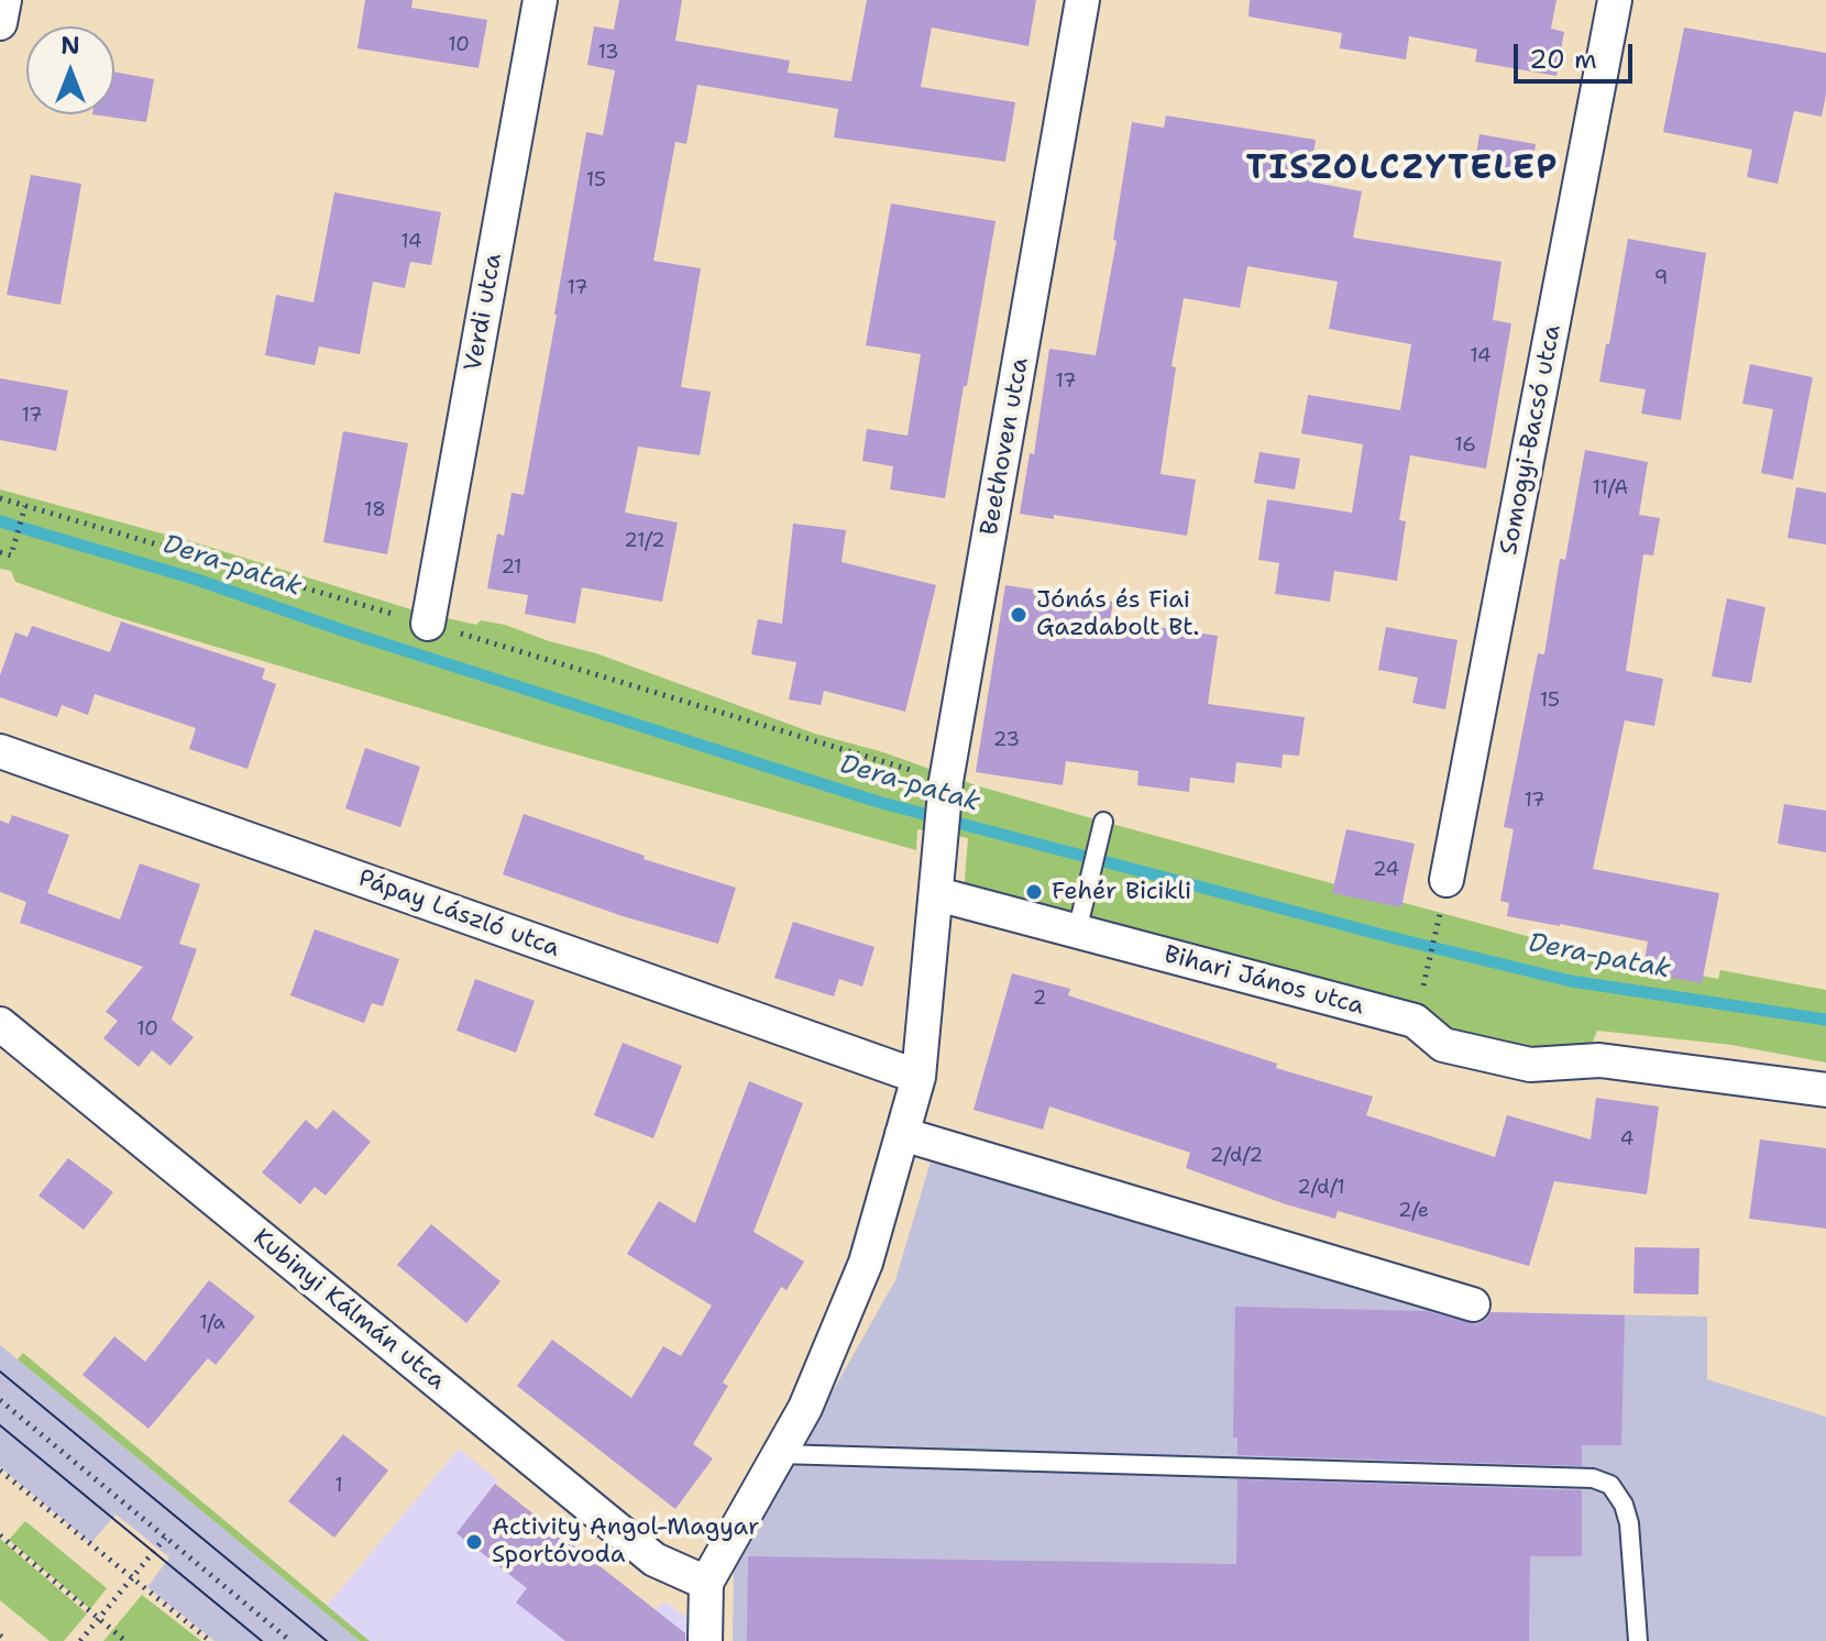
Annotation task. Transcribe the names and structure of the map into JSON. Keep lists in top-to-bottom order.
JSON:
{
  "streets": {
    "street": [
      "Verdi utca",
      "Somogyi-Bacsó utca",
      "Beethoven utca",
      "Pápay László utca",
      "Bihari János utca",
      "Kubinyi Kálmán utca"
    ]
  },
  "crossings": [
    ["Beethoven utca", "Bihari János utca"]
  ],
  "districts": ["TISZOLCZYTELEP"],
  "water": ["Dera-patak"],
  "places": ["Jónás és Fiai Gazdabolt Bt.", "Fehér Bicikli", "Activity Angol-Magyar Sportóvoda"],
  "house_numbers": [
    "10",
    "13",
    "15",
    "14",
    "9",
    "17",
    "14",
    "17",
    "17",
    "16",
    "11/A",
    "18",
    "21/2",
    "21",
    "15",
    "23",
    "17",
    "24",
    "2",
    "10",
    "4",
    "2/d/2",
    "2/d/1",
    "2/e",
    "1/a",
    "1"
  ],
  "scale_bar": "20 m",
  "north": "top"
}
